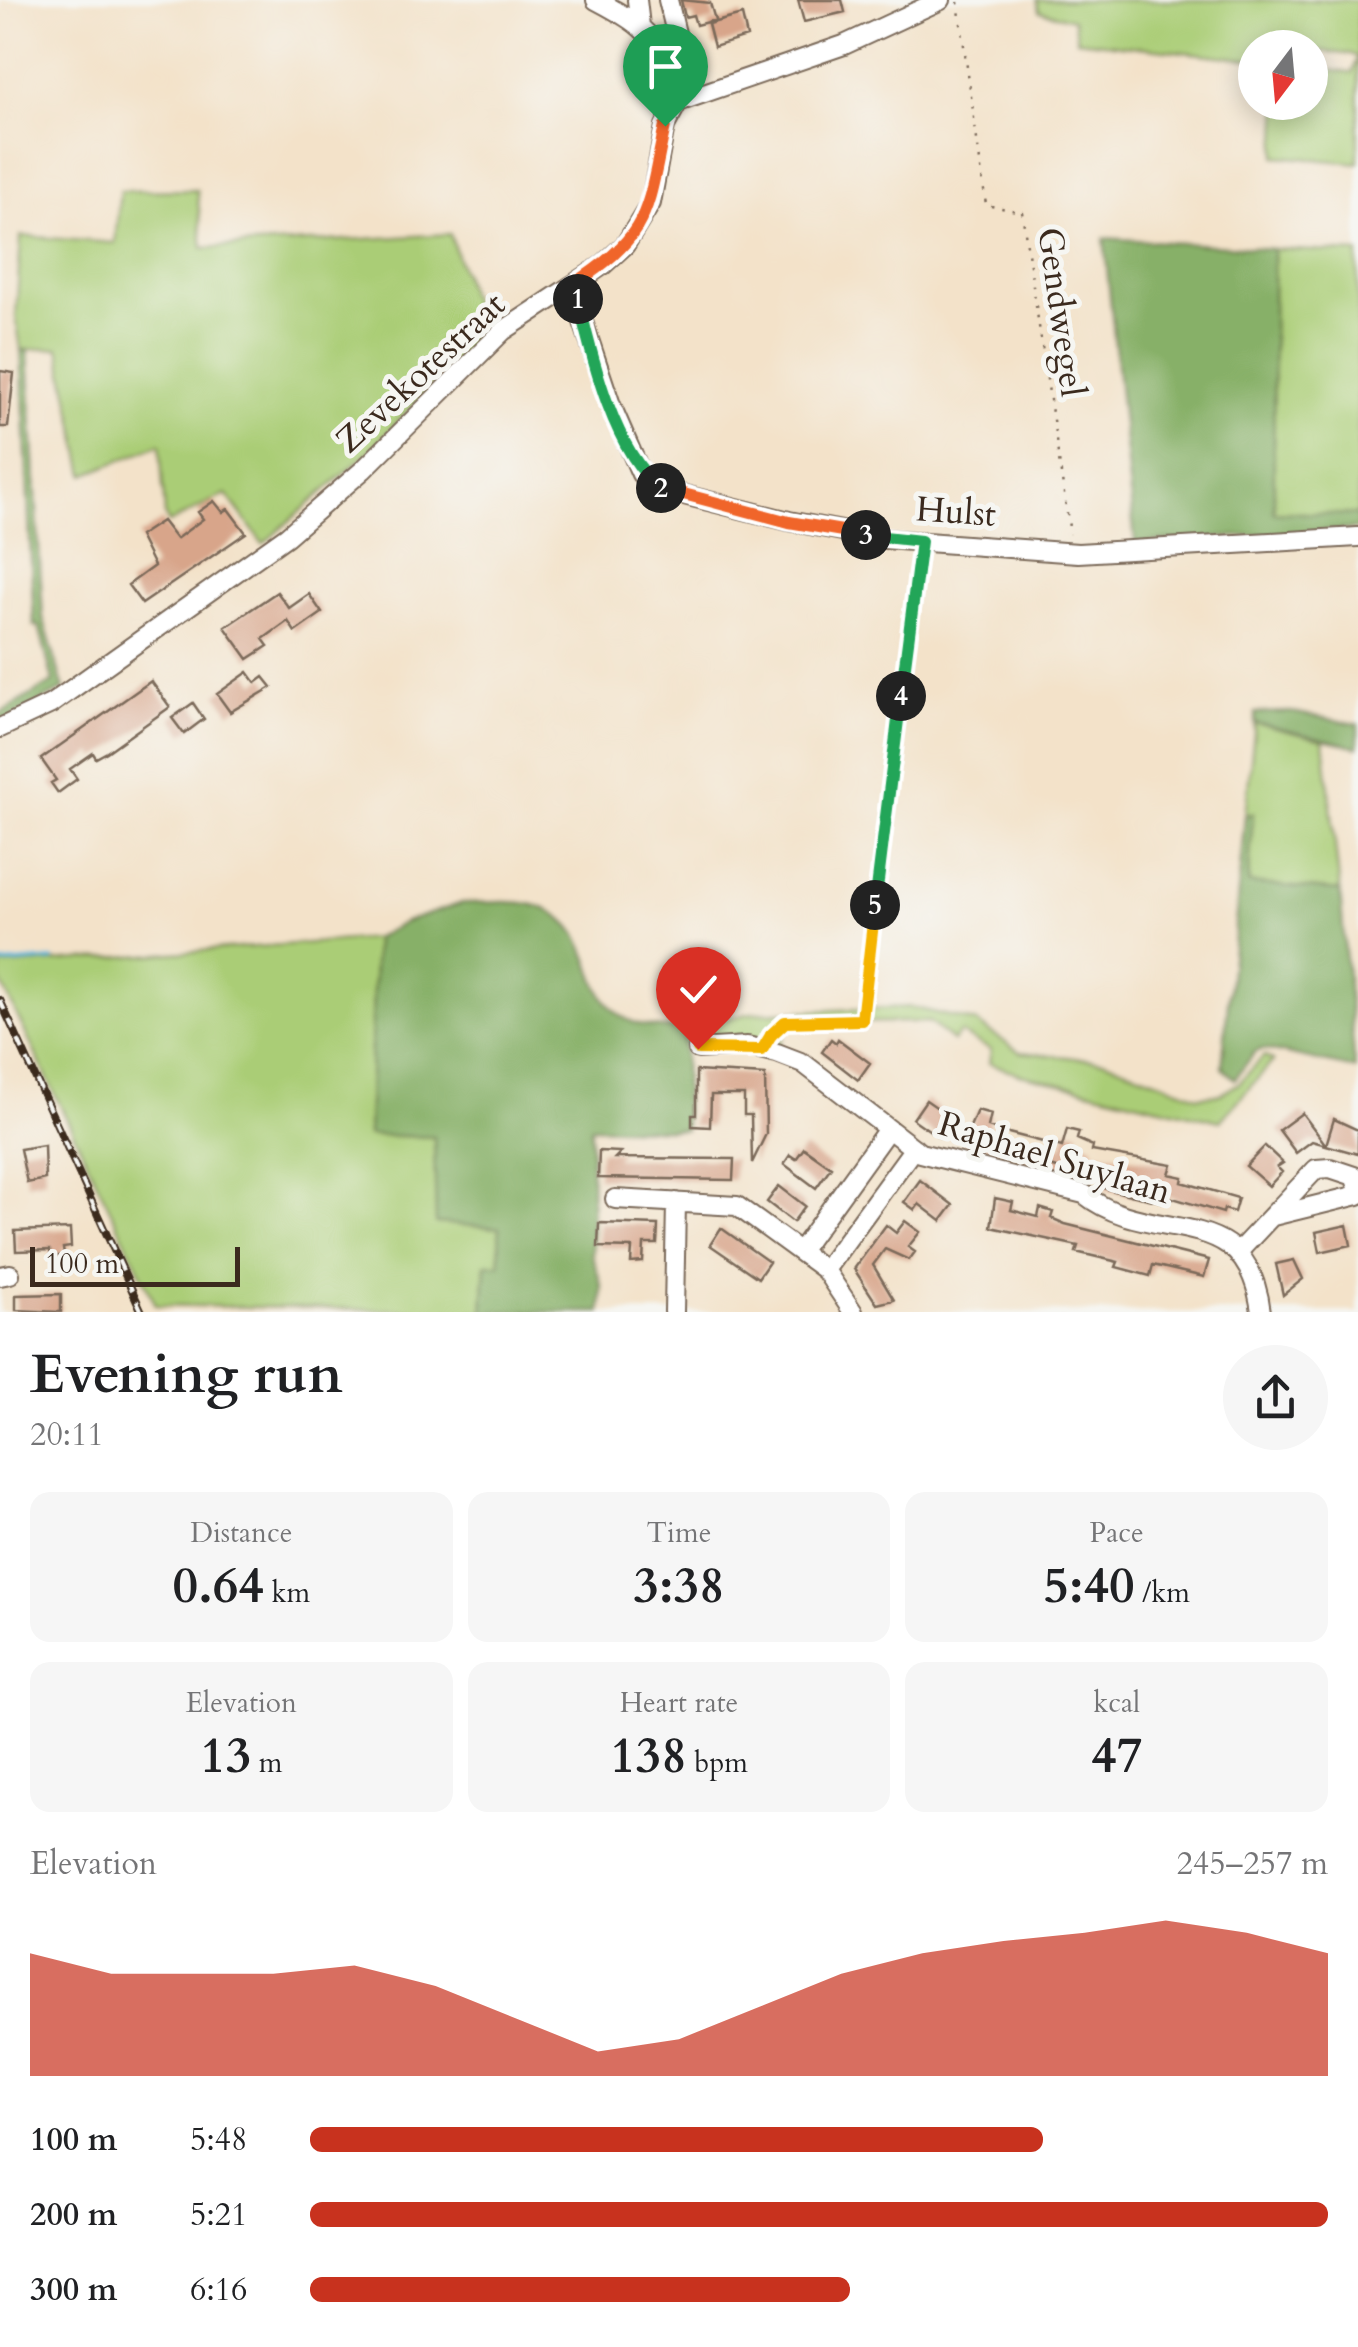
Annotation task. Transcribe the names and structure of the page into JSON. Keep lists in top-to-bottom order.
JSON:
{
  "streets": {
    "street": ["Zevekotestraat", "Hulst", "Raphael Suylaan"],
    "path": ["Gendwegel"]
  },
  "crossings": [
    ["Zevekotestraat", "Hulst"]
  ],
  "scale_bar": "100 m",
  "north": "bottom",
  "page": {
    "pins": [
      "1",
      "2",
      "3",
      "4",
      "5"
    ],
    "scale": "100 m",
    "heading": ["Evening run", "20:11"],
    "stats": [
      ["Distance", "0.64 km"],
      ["Time", "3:38"],
      ["Pace", "5:40 /km"],
      ["Elevation", "13 m"],
      ["Heart rate", "138 bpm"],
      ["kcal", "47"]
    ],
    "chart": ["Elevation", "245–257 m"],
    "list": [
      {
        "name": "100 m",
        "note": "5:48"
      },
      {
        "name": "200 m",
        "note": "5:21"
      },
      {
        "name": "300 m",
        "note": "6:16"
      }
    ]
  }
}
